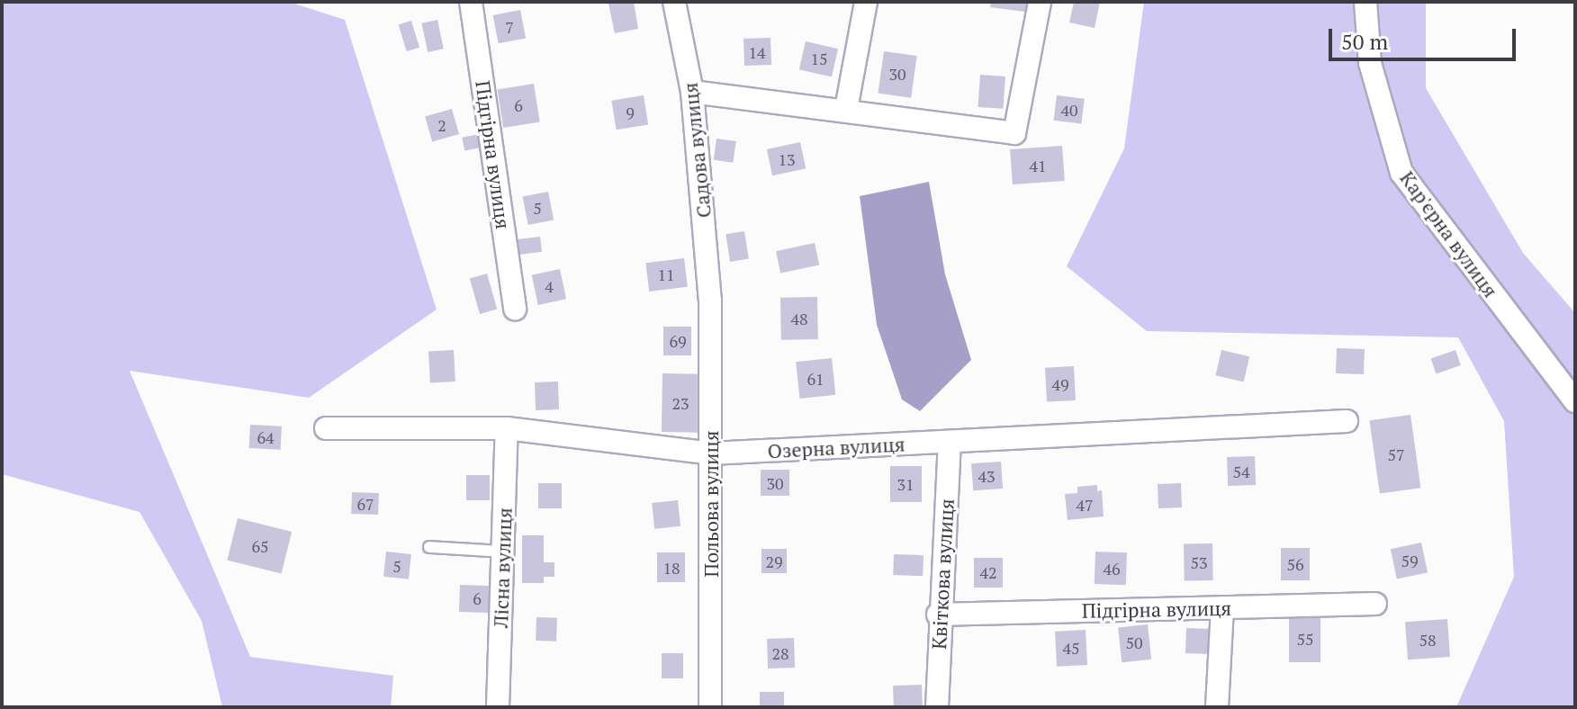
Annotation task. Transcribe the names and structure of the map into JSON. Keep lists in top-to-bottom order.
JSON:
{
  "streets": {
    "street": [
      "Садова вулиця",
      "Підгірна вулиця",
      "Кар'єрна вулиця",
      "Озерна вулиця",
      "Польова вулиця",
      "Лісна вулиця",
      "Квіткова вулиця"
    ]
  },
  "crossings": [
    ["Садова вулиця", "Польова вулиця"],
    ["Підгірна вулиця", "Квіткова вулиця"],
    ["Озерна вулиця", "Польова вулиця"],
    ["Озерна вулиця", "Лісна вулиця"],
    ["Озерна вулиця", "Квіткова вулиця"]
  ],
  "house_numbers": [
    "7",
    "14",
    "15",
    "30",
    "6",
    "40",
    "9",
    "2",
    "13",
    "41",
    "5",
    "11",
    "4",
    "48",
    "69",
    "61",
    "49",
    "23",
    "64",
    "57",
    "54",
    "43",
    "30",
    "31",
    "67",
    "47",
    "65",
    "59",
    "29",
    "53",
    "56",
    "5",
    "18",
    "46",
    "42",
    "6",
    "55",
    "58",
    "50",
    "45",
    "28"
  ],
  "scale_bar": "50 m"
}
